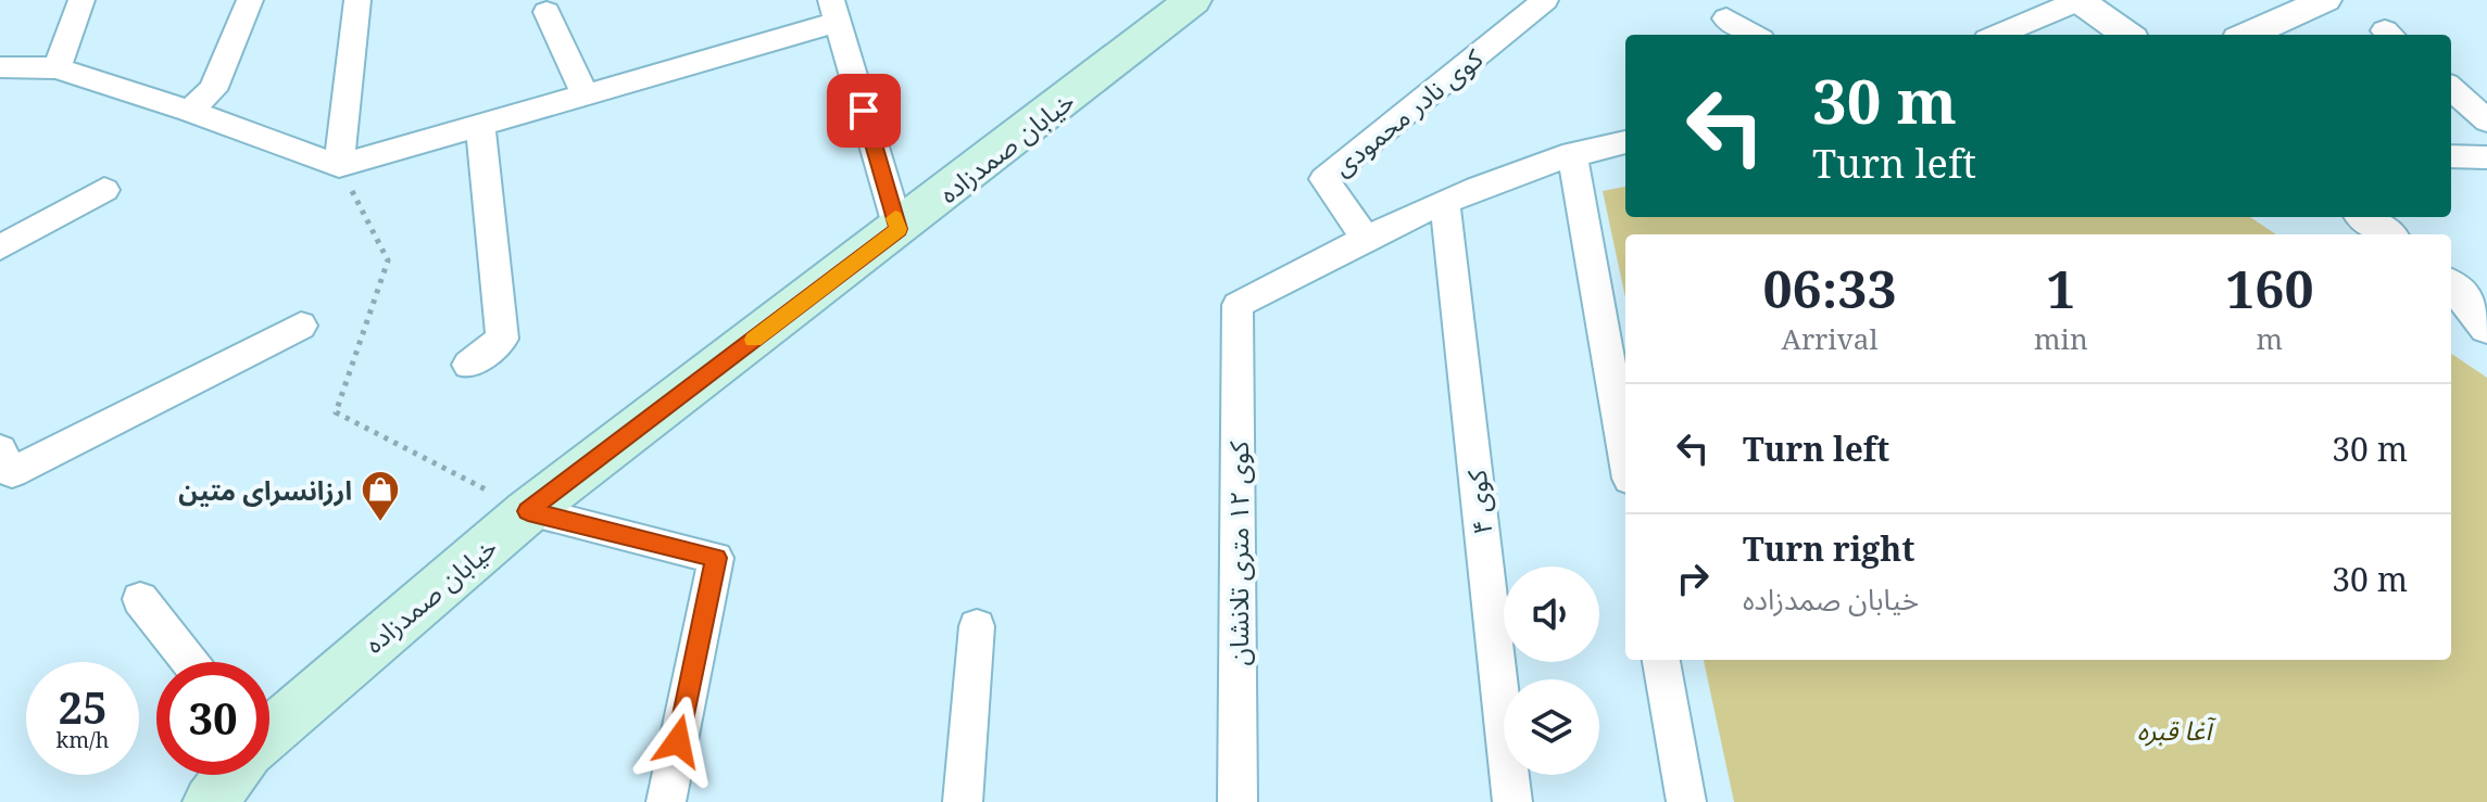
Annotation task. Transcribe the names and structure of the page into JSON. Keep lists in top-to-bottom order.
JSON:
{
  "streets": {
    "main road": ["خیابان صمدزاده"],
    "street": ["کوی نادر محمودی", "کوی ۴", "کوی ۱۲ متری تلانشان"]
  },
  "crossings": [
    ["کوی نادر محمودی", "کوی ۱۲ متری تلانشان"]
  ],
  "parks": ["آغا قبره"],
  "places": {
    "shop": ["ارزانسرای متین"]
  },
  "page": {
    "turn": ["30 m", "Turn left"],
    "eta": [
      "06:33",
      "Arrival",
      "1",
      "min",
      "160",
      "m"
    ],
    "list": [
      {
        "name": "Turn left",
        "value": "30 m"
      },
      {
        "name": "Turn right",
        "note": "خیابان صمدزاده",
        "value": "30 m"
      }
    ],
    "speed": "25 km/h",
    "limit": "30"
  }
}
